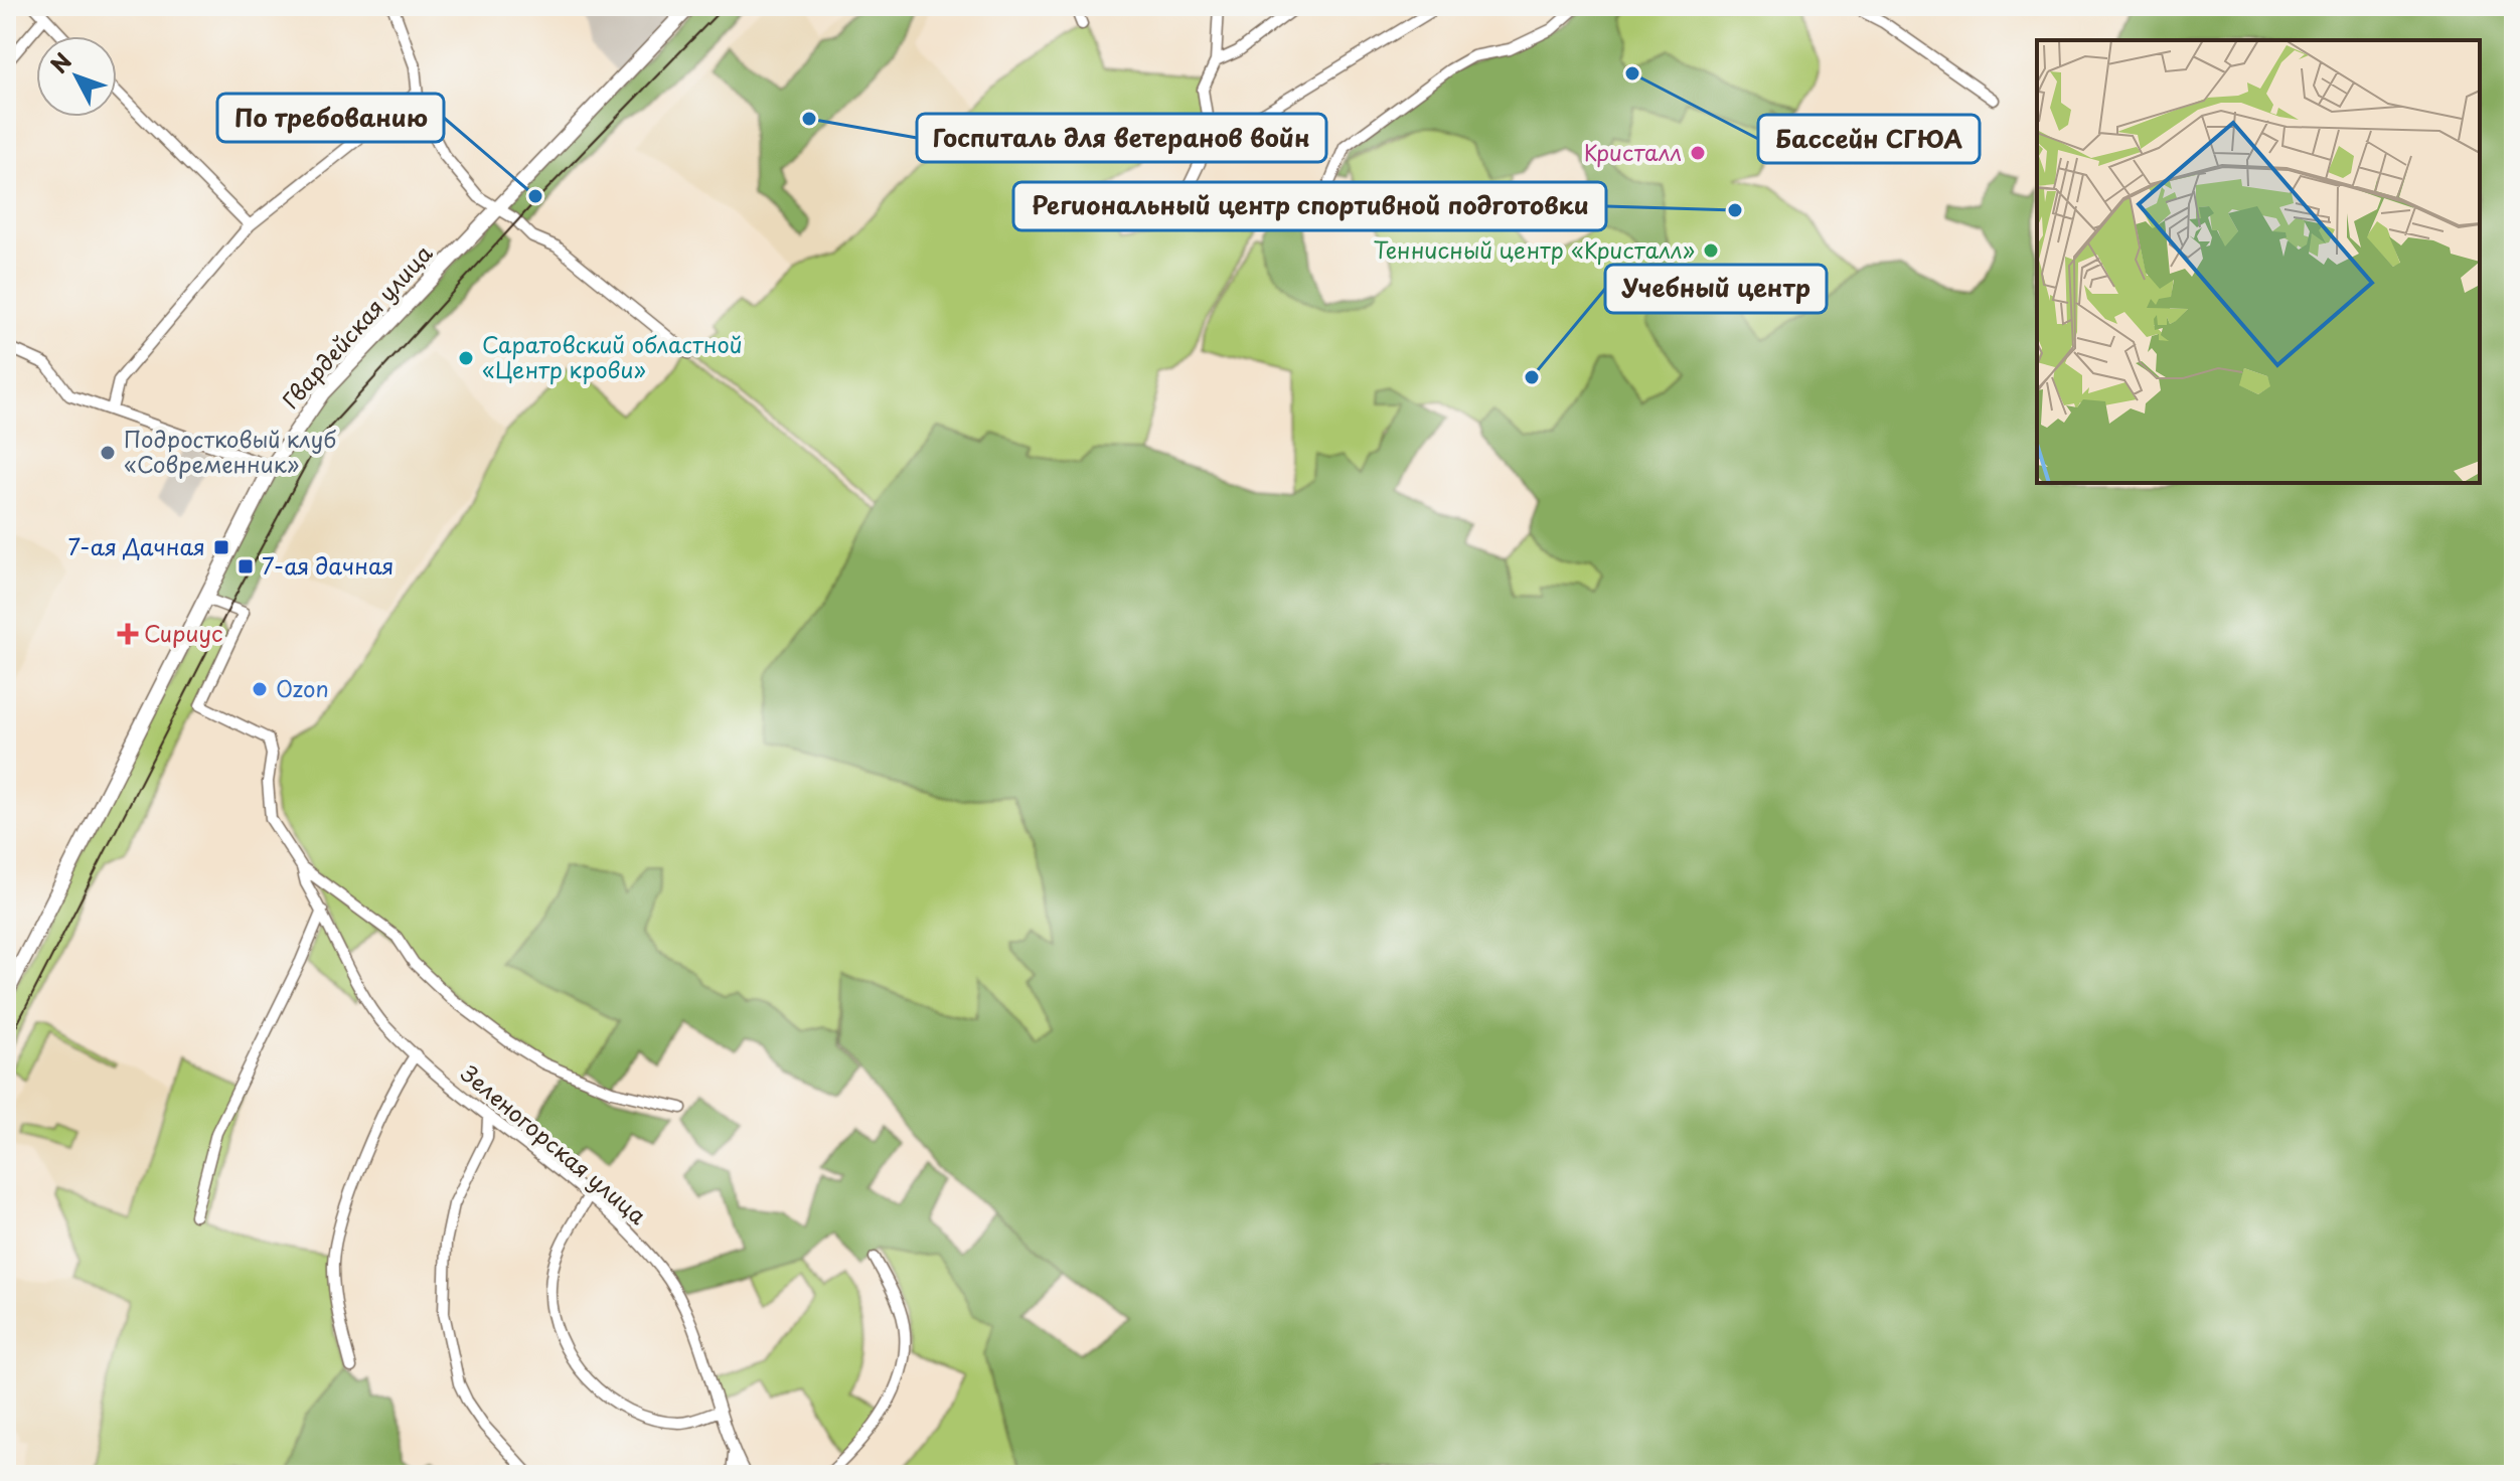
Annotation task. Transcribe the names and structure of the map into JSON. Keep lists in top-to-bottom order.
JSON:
{
  "streets": {
    "street": ["Гвардейская улица", "Зеленогорская улица"]
  },
  "places": {
    "other": [
      "Бассейн СГЮА",
      "Госпиталь для ветеранов войн",
      "Кристалл",
      "По требованию",
      "Региональный центр спортивной подготовки",
      "Теннисный центр «Кристалл»",
      "Саратовский областной «Центр крови»",
      "Учебный центр",
      "Подростковый клуб «Современник»",
      "Ozon"
    ],
    "transit": ["7-ая Дачная", "7-ая дачная"],
    "health": ["Сириус"]
  },
  "north": "top left"
}
